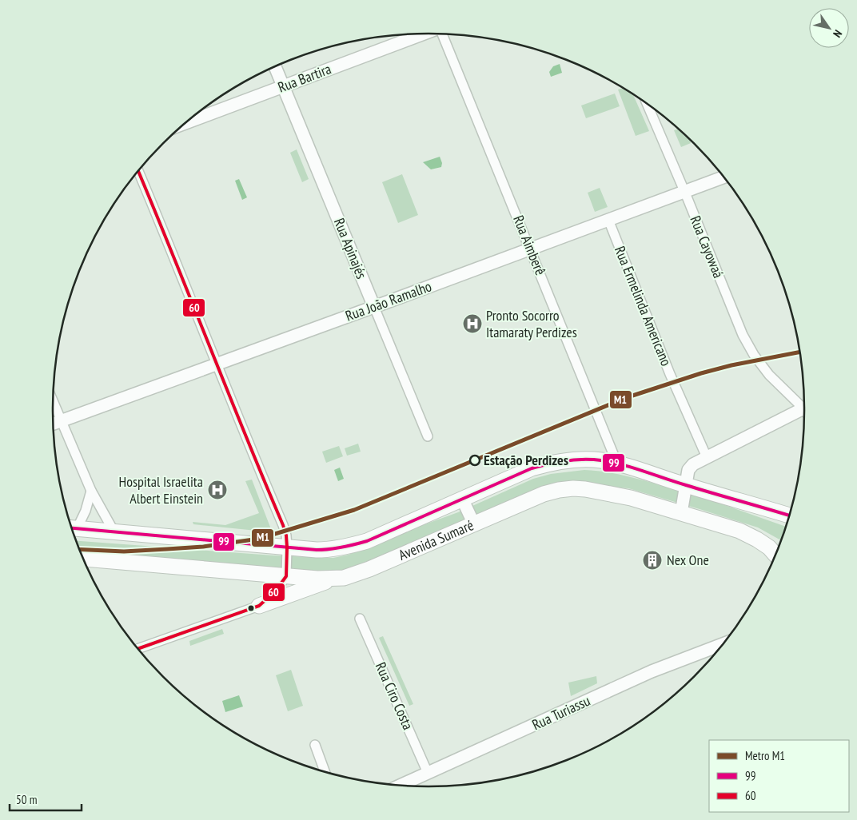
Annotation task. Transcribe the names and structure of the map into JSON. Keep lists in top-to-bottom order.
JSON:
{
  "streets": {
    "main road": ["Avenida Sumaré"],
    "street": [
      "Rua Bartira",
      "Rua Aimberê",
      "Rua Cayowaá",
      "Rua Apinajés",
      "Rua João Ramalho",
      "Rua Ermelinda Americano",
      "Rua Ciro Costa",
      "Rua Turiassu"
    ]
  },
  "crossings": [
    ["Rua Bartira", "Rua Apinajés"],
    ["Rua Aimberê", "Rua João Ramalho"],
    ["Rua Aimberê", "Avenida Sumaré"],
    ["Rua Cayowaá", "Rua João Ramalho"],
    ["Rua Apinajés", "Rua João Ramalho"],
    ["Rua João Ramalho", "Rua Ermelinda Americano"],
    ["Rua Ciro Costa", "Rua Turiassu"]
  ],
  "places": {
    "hospital": ["Pronto Socorro Itamaraty Perdizes", "Hospital Israelita Albert Einstein"],
    "other": ["Estação Perdizes"],
    "building": ["Nex One"]
  },
  "lines": ["transit line 60", "metro line M1", "transit line 99"],
  "legend": ["Metro M1", "99", "60"],
  "scale_bar": "50 m",
  "north": "bottom right"
}
